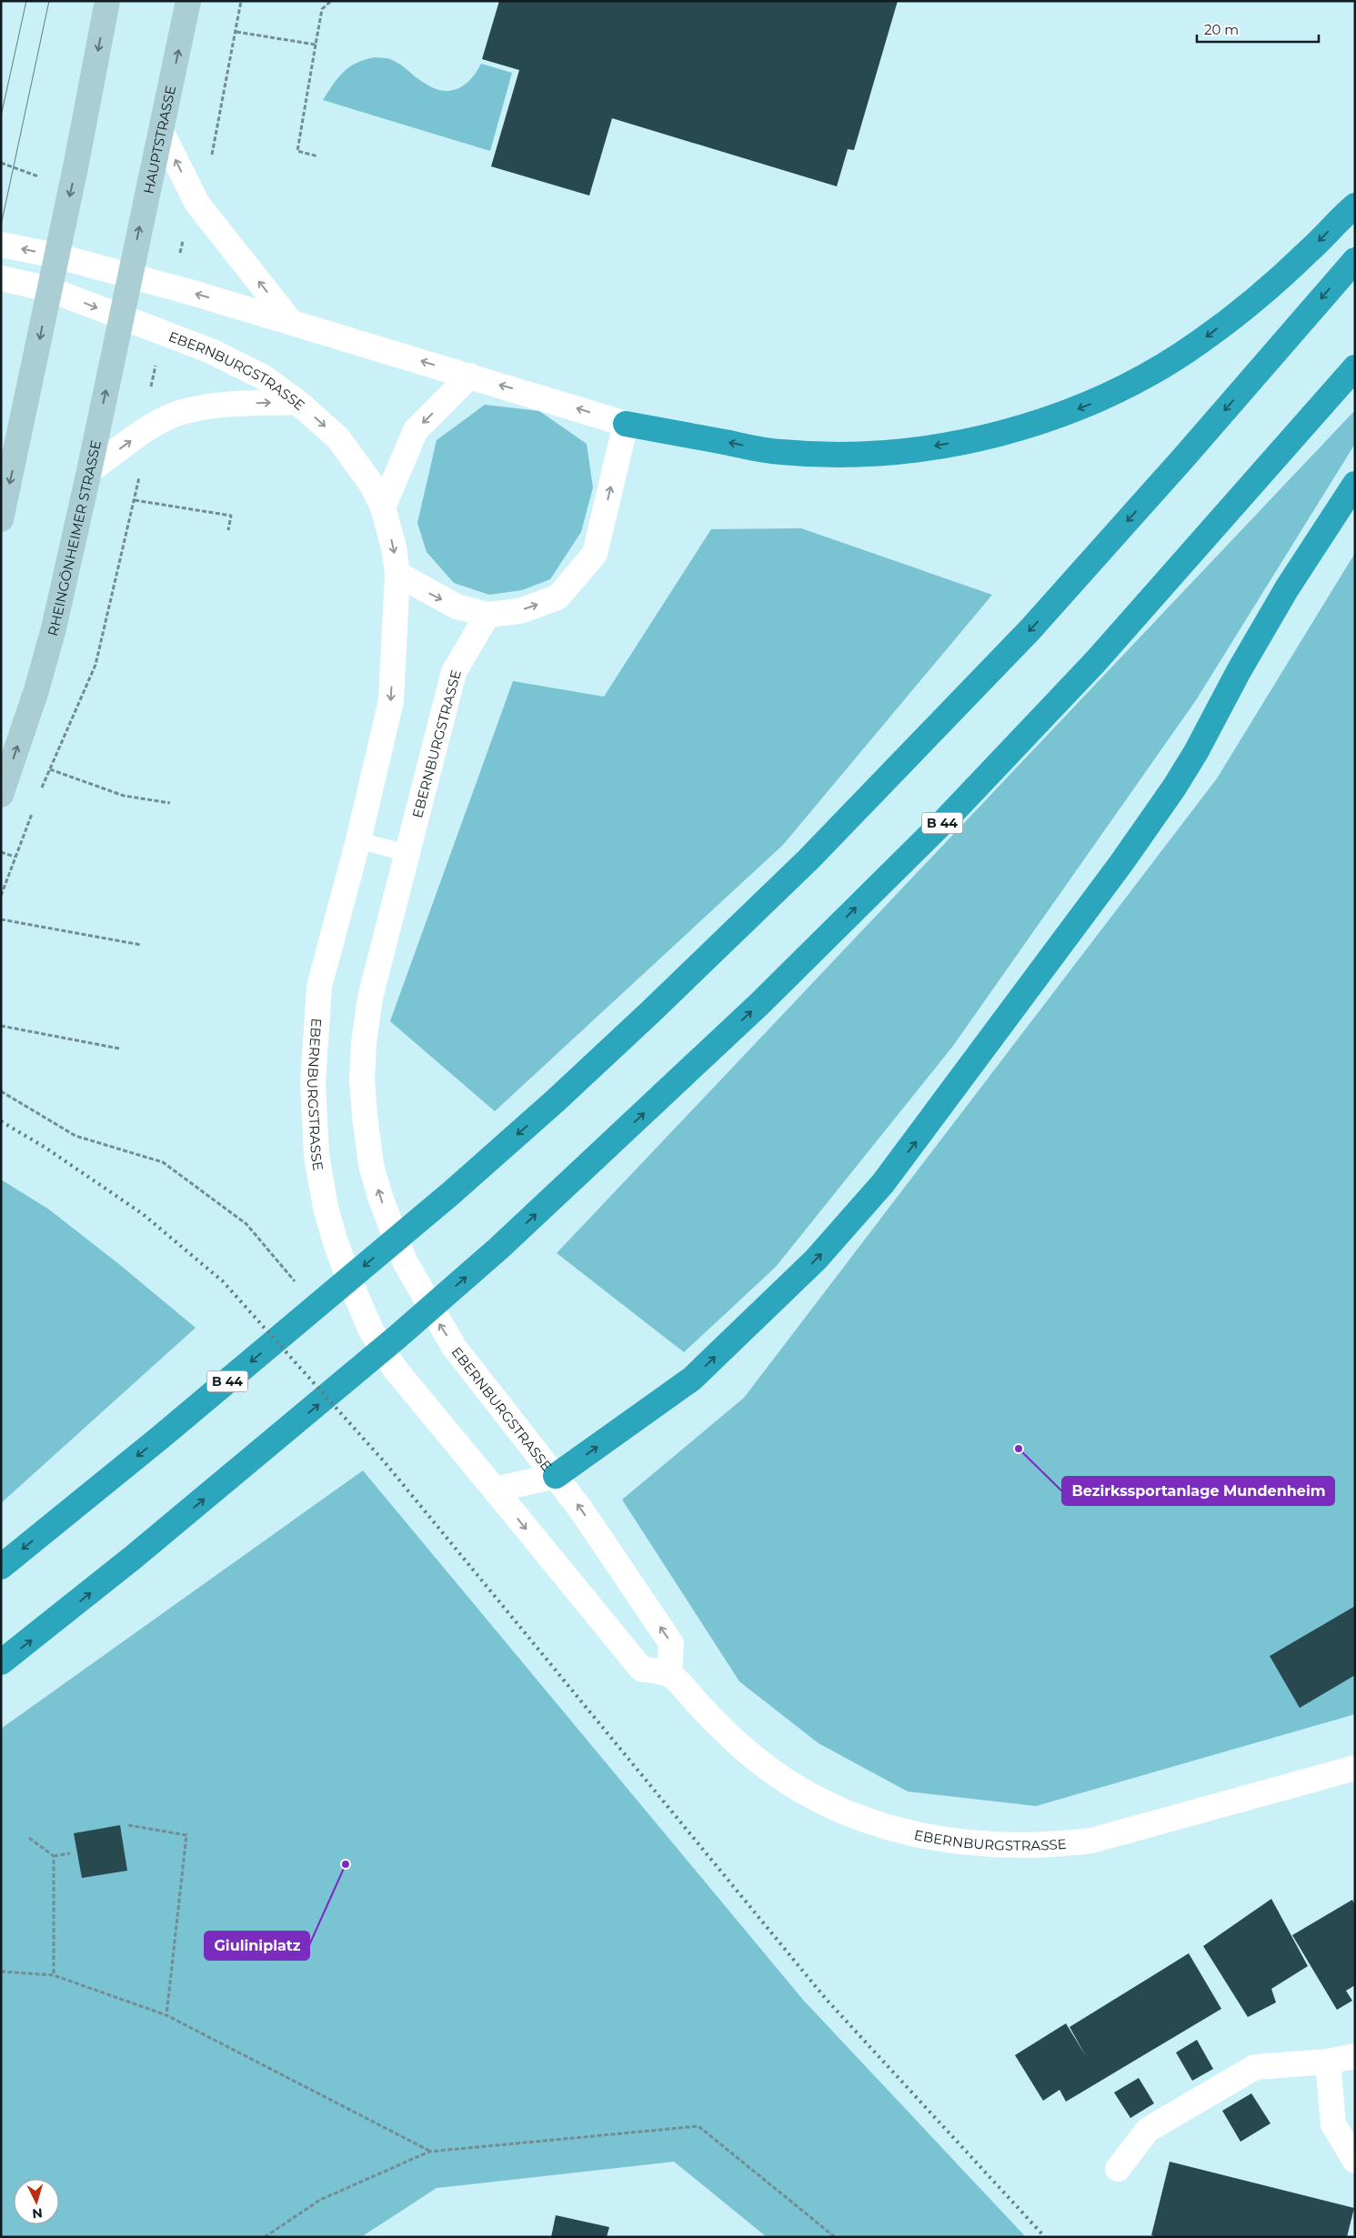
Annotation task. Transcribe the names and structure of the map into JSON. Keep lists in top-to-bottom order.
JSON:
{
  "streets": {
    "highway": ["B 44"],
    "main road": ["HAUPTSTRASSE", "RHEINGÖNHEIMER STRASSE"],
    "street": ["EBERNBURGSTRASSE"]
  },
  "crossings": [
    ["HAUPTSTRASSE", "RHEINGÖNHEIMER STRASSE"],
    ["EBERNBURGSTRASSE", "RHEINGÖNHEIMER STRASSE"]
  ],
  "places": ["Bezirkssportanlage Mundenheim", "Giuliniplatz"],
  "scale_bar": "20 m",
  "north": "bottom"
}
